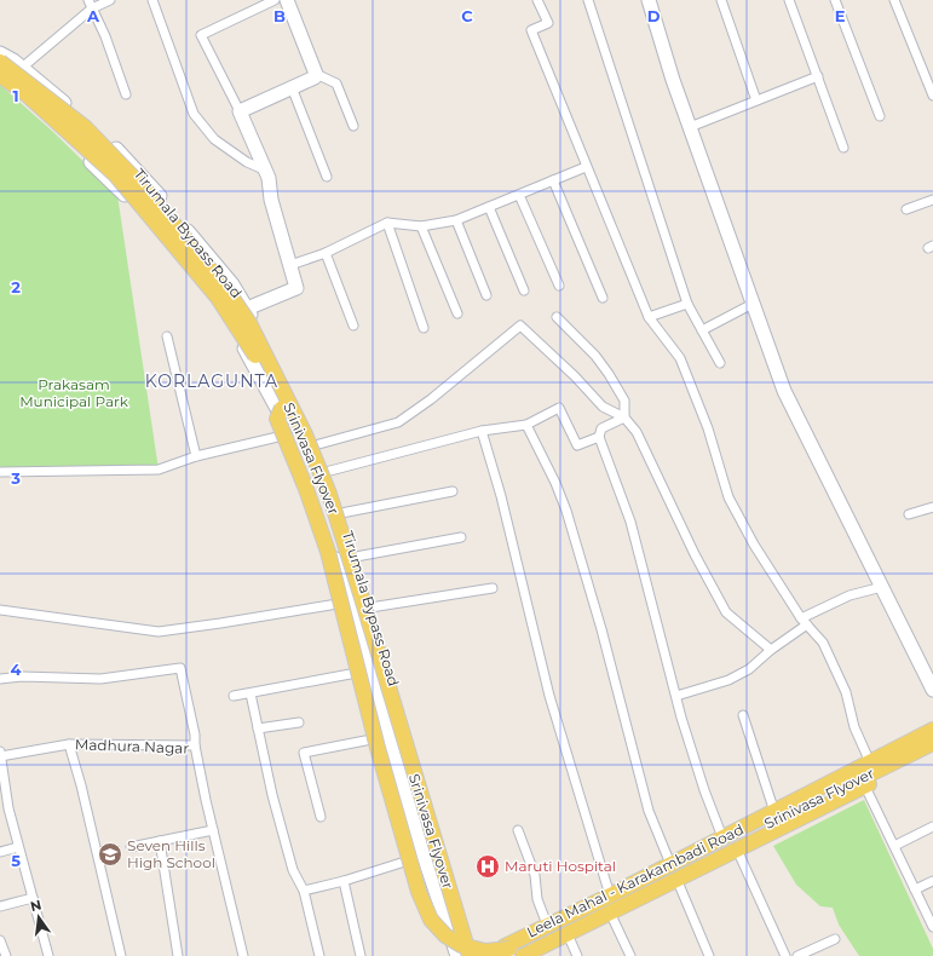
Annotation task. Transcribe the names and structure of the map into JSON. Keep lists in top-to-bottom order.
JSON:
{
  "streets": {
    "main road": ["Srinivasa Flyover", "Leela Mahal - Karakambadi Road"],
    "street": ["Tirumala Bypass Road", "Madhura Nagar"]
  },
  "crossings": [
    ["Tirumala Bypass Road", "Srinivasa Flyover"]
  ],
  "districts": ["KORLAGUNTA"],
  "parks": ["Prakasam Municipal Park"],
  "places": {
    "school or university": ["Seven Hills High School"],
    "hospital": ["Maruti Hospital"]
  },
  "north": "top",
  "grid": {
    "columns": [
      "A",
      "B",
      "C",
      "D",
      "E"
    ],
    "rows": [
      "1",
      "2",
      "3",
      "4",
      "5"
    ]
  }
}
